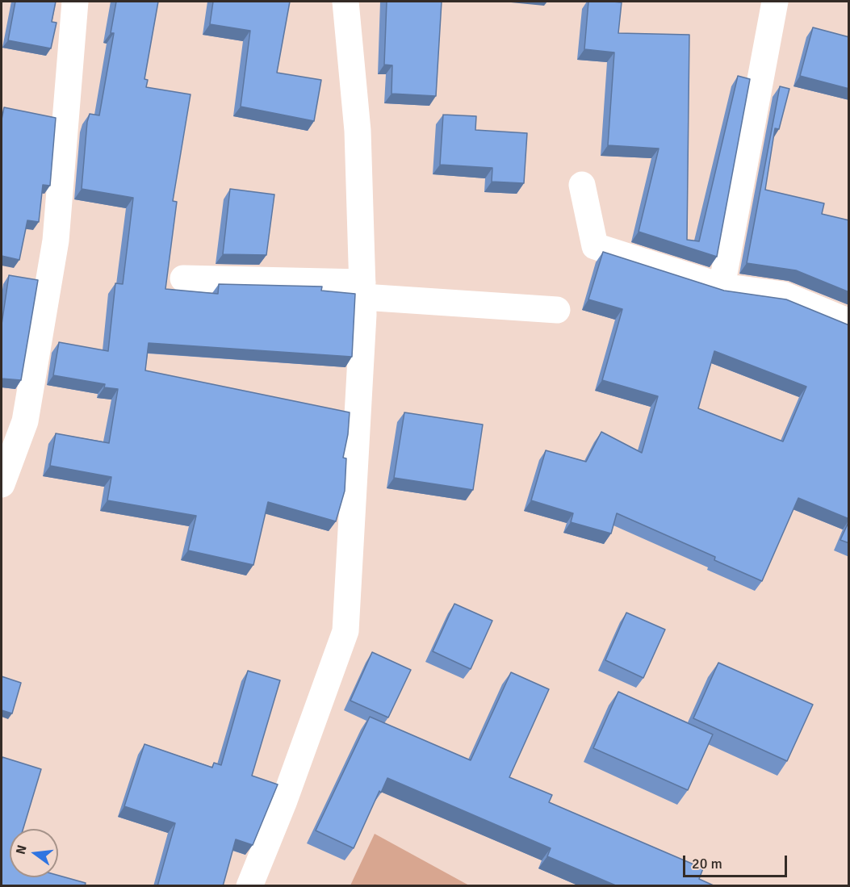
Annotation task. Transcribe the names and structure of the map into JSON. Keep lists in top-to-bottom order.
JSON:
{
  "scale_bar": "20 m",
  "north": "left"
}
